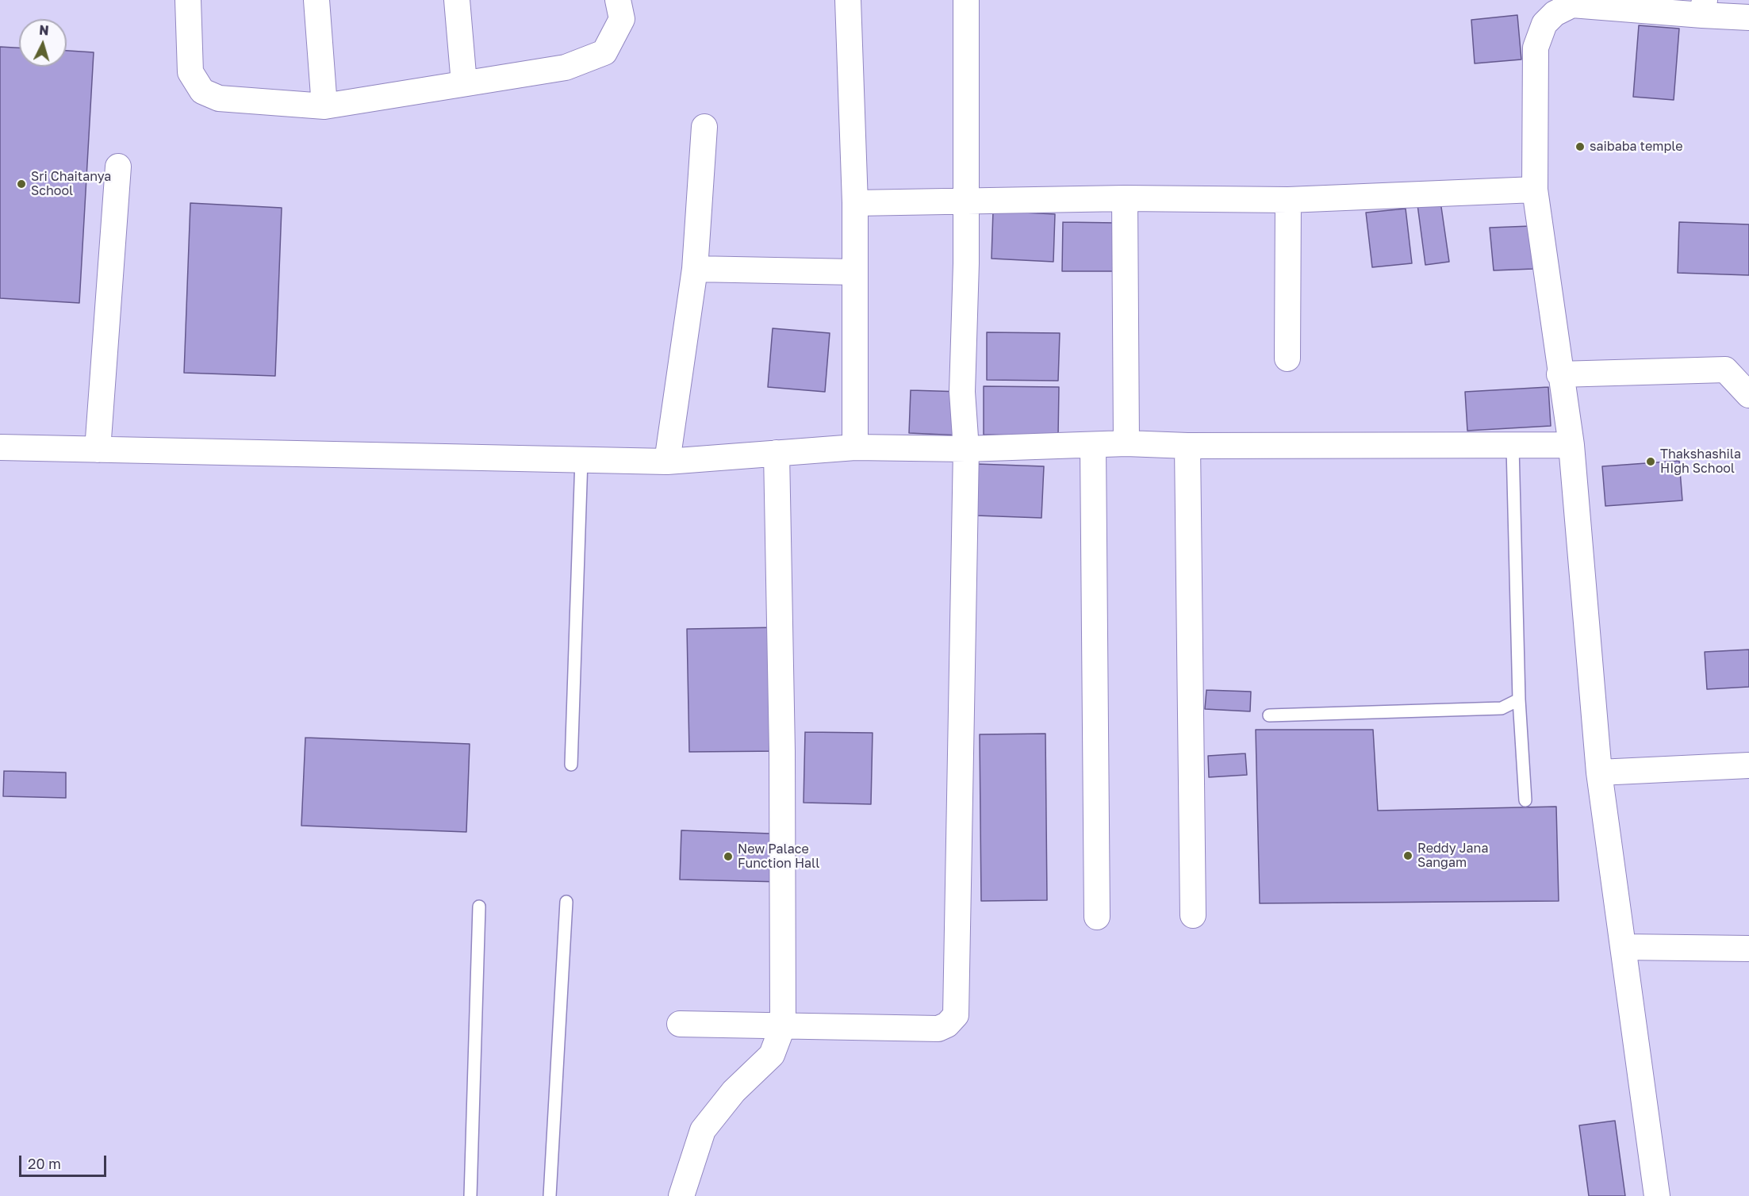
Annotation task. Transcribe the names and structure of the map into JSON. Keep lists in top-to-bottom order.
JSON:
{
  "places": [
    "saibaba temple",
    "Sri Chaitanya School",
    "Thakshashila HIgh School",
    "Reddy Jana Sangam",
    "New Palace Function Hall"
  ],
  "scale_bar": "20 m",
  "north": "top"
}
